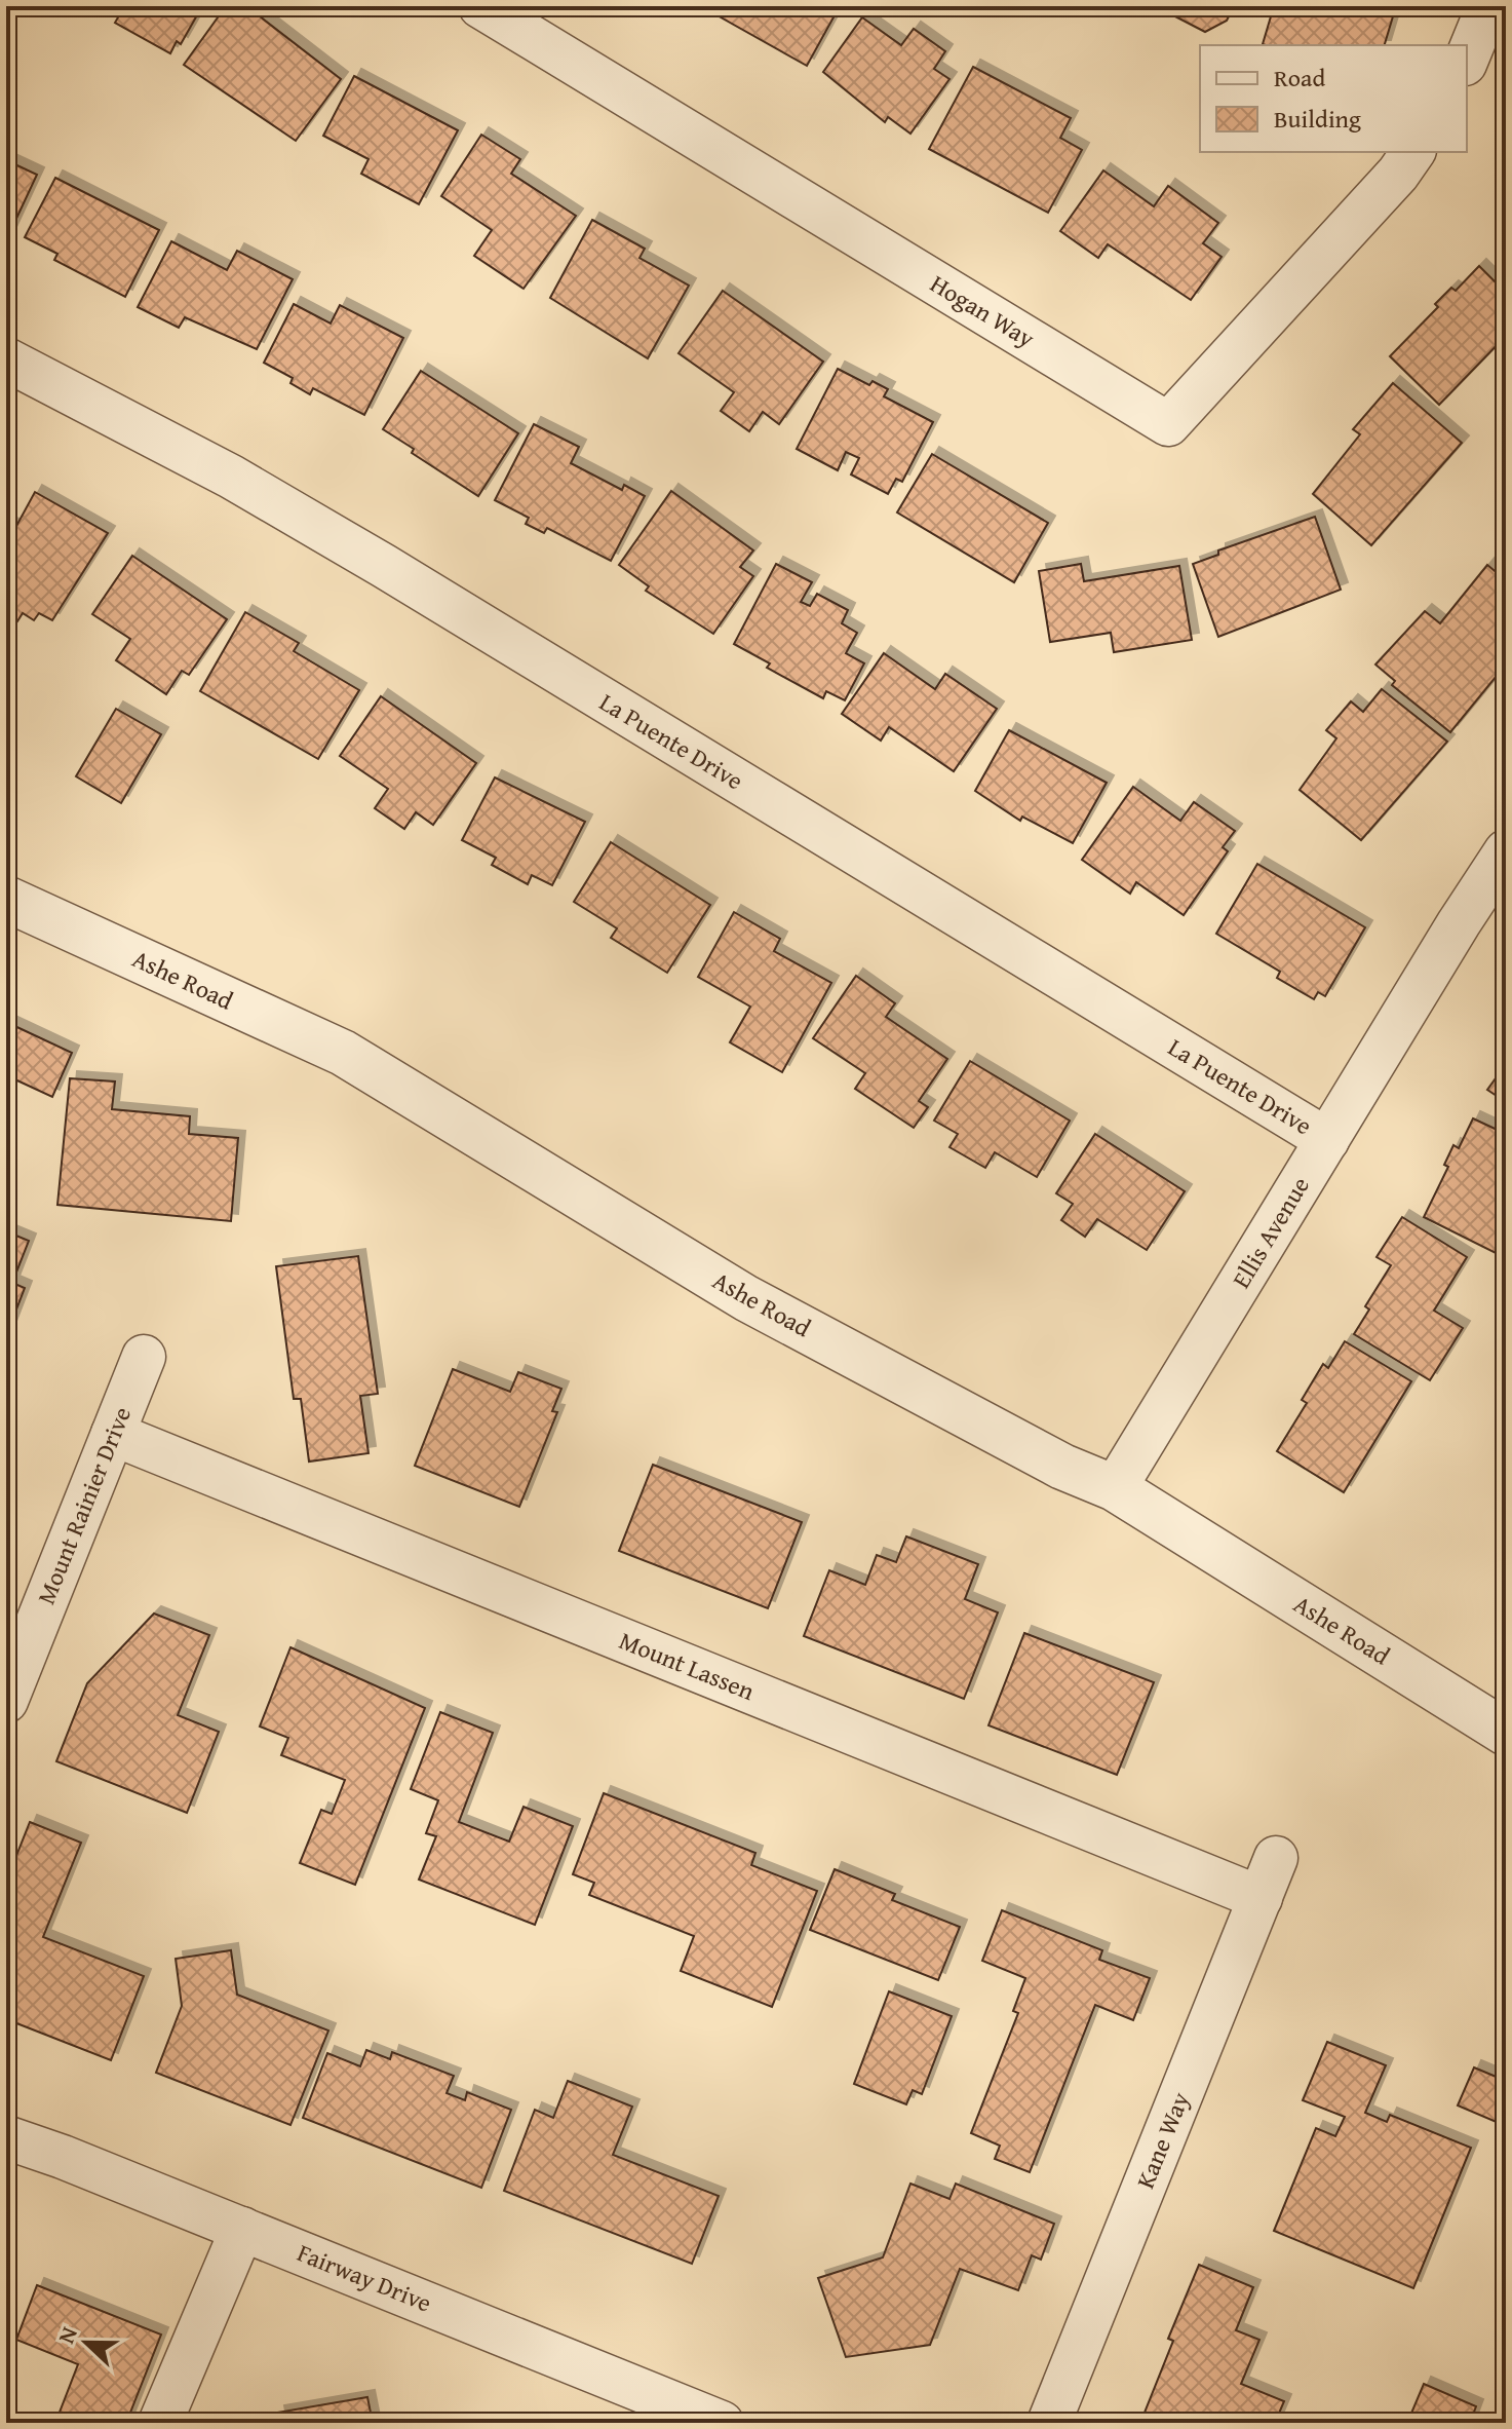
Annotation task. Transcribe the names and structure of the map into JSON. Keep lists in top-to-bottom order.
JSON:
{
  "streets": {
    "street": [
      "Hogan Way",
      "La Puente Drive",
      "Ashe Road",
      "Ellis Avenue",
      "Mount Rainier Drive",
      "Mount Lassen",
      "Kane Way",
      "Fairway Drive"
    ]
  },
  "crossings": [
    ["La Puente Drive", "Ellis Avenue"],
    ["Ashe Road", "Ellis Avenue"],
    ["Mount Rainier Drive", "Mount Lassen"],
    ["Mount Lassen", "Kane Way"]
  ],
  "legend": ["Road", "Building"],
  "north": "left"
}
